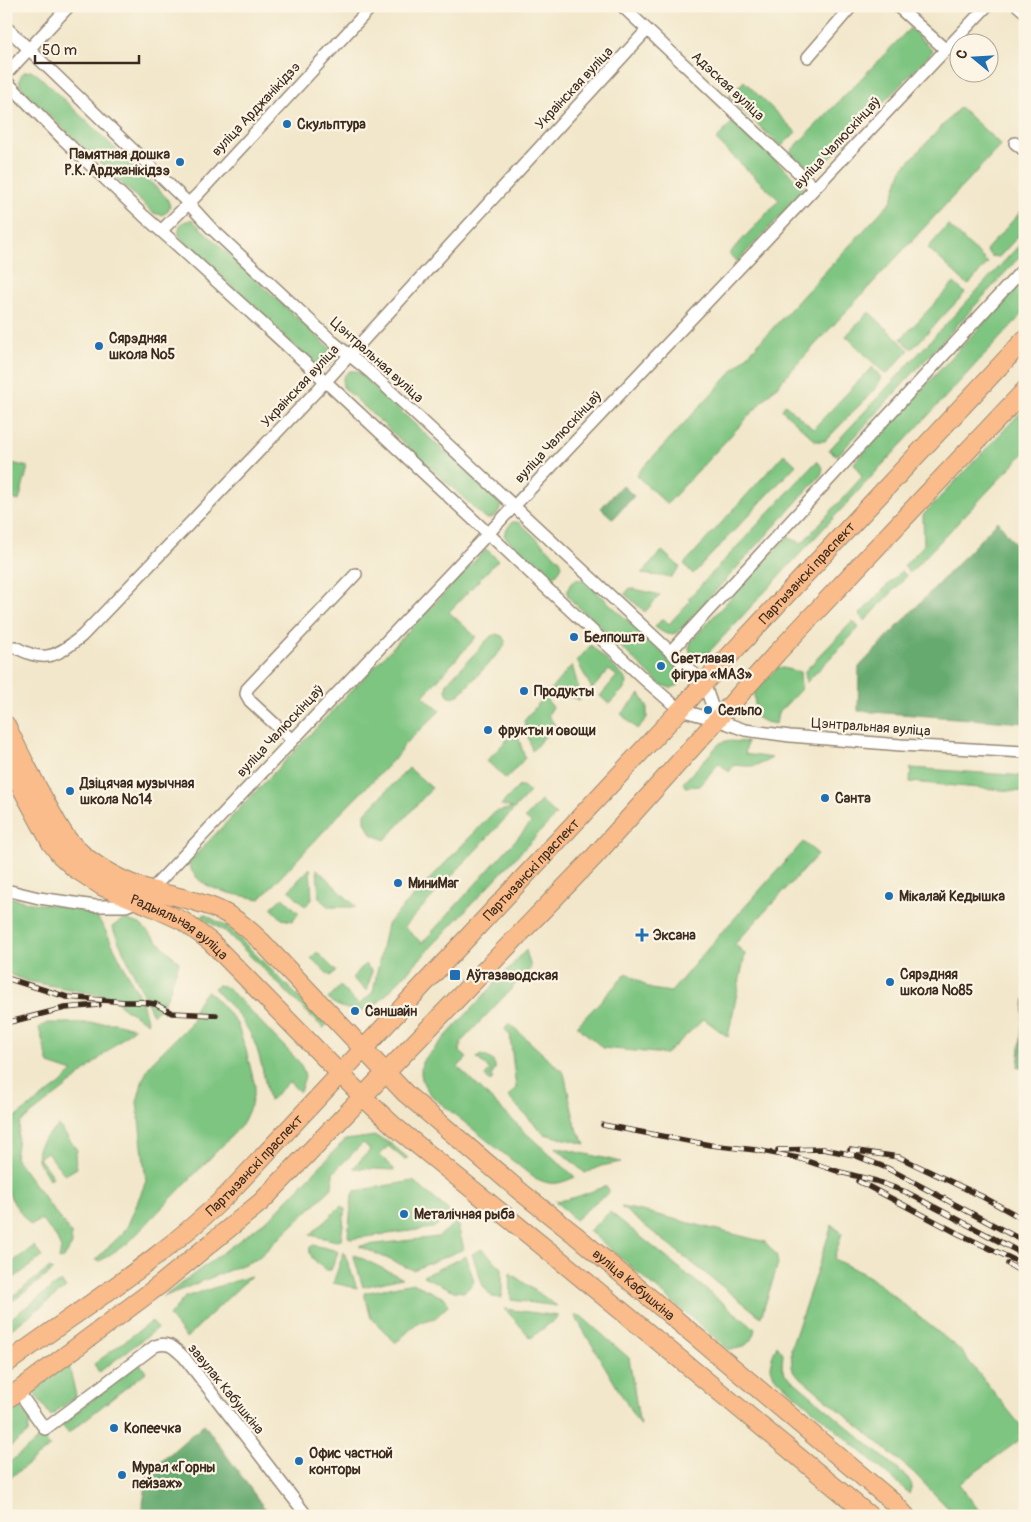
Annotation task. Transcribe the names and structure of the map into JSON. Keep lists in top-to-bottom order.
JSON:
{
  "streets": {
    "main road": ["Партызанскі праспект", "Радыяльная вуліца", "вуліца Кабушкіна"],
    "street": [
      "Адэская вуліца",
      "Украінская вуліца",
      "вуліца Арджанікідзэ",
      "вуліца Чалюскінцаў",
      "Цэнтральная вуліца",
      "завулак Кабушкіна"
    ]
  },
  "crossings": [
    ["Адэская вуліца", "Украінская вуліца"],
    ["Адэская вуліца", "вуліца Чалюскінцаў"],
    ["Украінская вуліца", "Цэнтральная вуліца"],
    ["вуліца Арджанікідзэ", "Цэнтральная вуліца"],
    ["вуліца Чалюскінцаў", "Цэнтральная вуліца"],
    ["вуліца Чалюскінцаў", "Радыяльная вуліца"],
    ["Цэнтральная вуліца", "Партызанскі праспект"],
    ["Партызанскі праспект", "Радыяльная вуліца"],
    ["Партызанскі праспект", "вуліца Кабушкіна"],
    ["Партызанскі праспект", "завулак Кабушкіна"],
    ["Радыяльная вуліца", "вуліца Кабушкіна"]
  ],
  "places": {
    "other": [
      "Скульптура",
      "Памятная дошка Р.К. Арджанікідзэ",
      "Сярэдняя школа №5",
      "Белпошта",
      "Светлавая фігура «МАЗ»",
      "Продукты",
      "Сельпо",
      "фрукты и овощи",
      "Дзіцячая музычная школа №14",
      "Санта",
      "МиниМаг",
      "Мікалай Кедышка",
      "Сярэдняя школа №85",
      "Саншайн",
      "Металічная рыба",
      "Копеечка",
      "Офис частной конторы",
      "Мурал «Горны пейзаж»"
    ],
    "health": ["Эксана"],
    "transit": ["Аўтазаводская"]
  },
  "scale_bar": "50 m",
  "north": "left"
}
